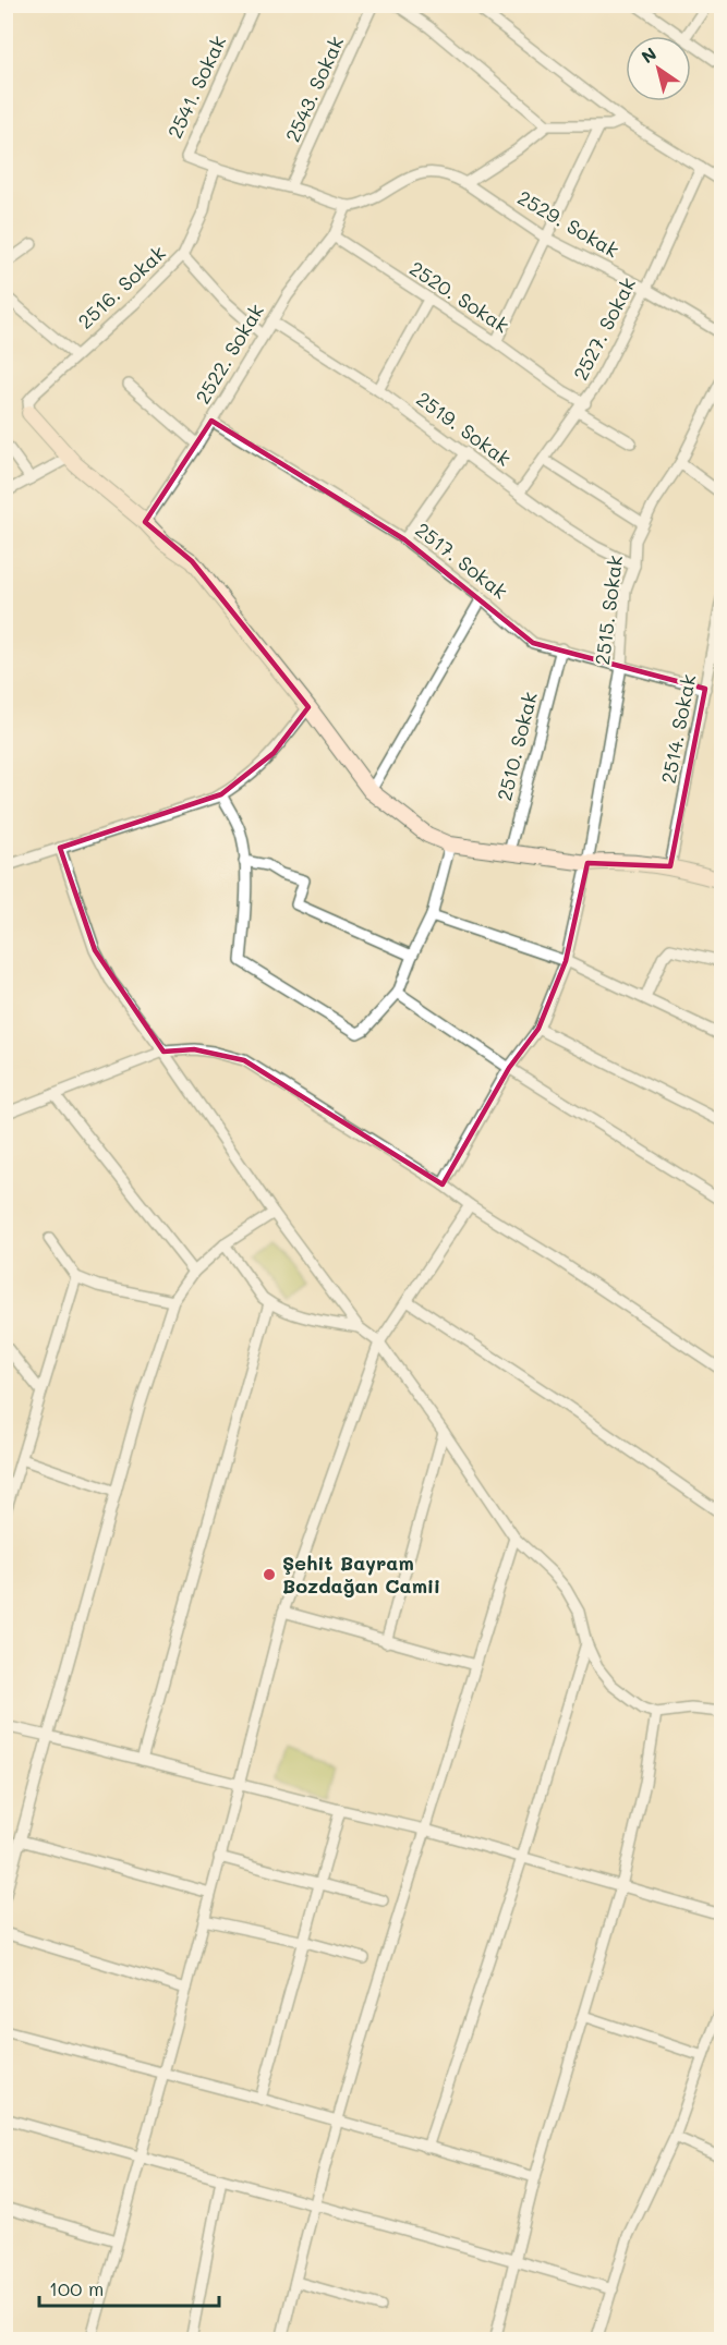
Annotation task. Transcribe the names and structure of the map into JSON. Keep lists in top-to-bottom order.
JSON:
{
  "streets": {
    "street": [
      "2541. Sokak",
      "2543. Sokak",
      "2529. Sokak",
      "2516. Sokak",
      "2520. Sokak",
      "2527. Sokak",
      "2522. Sokak",
      "2519. Sokak",
      "2517. Sokak",
      "2515. Sokak",
      "2514. Sokak",
      "2510. Sokak"
    ]
  },
  "crossings": [
    ["2541. Sokak", "2516. Sokak"],
    ["2529. Sokak", "2527. Sokak"],
    ["2529. Sokak", "2522. Sokak"],
    ["2520. Sokak", "2527. Sokak"],
    ["2520. Sokak", "2522. Sokak"],
    ["2527. Sokak", "2519. Sokak"],
    ["2522. Sokak", "2519. Sokak"],
    ["2522. Sokak", "2517. Sokak"],
    ["2519. Sokak", "2515. Sokak"],
    ["2517. Sokak", "2515. Sokak"],
    ["2517. Sokak", "2514. Sokak"],
    ["2517. Sokak", "2510. Sokak"]
  ],
  "places": ["Şehit Bayram Bozdağan Camii"],
  "scale_bar": "100 m",
  "north": "top left"
}
